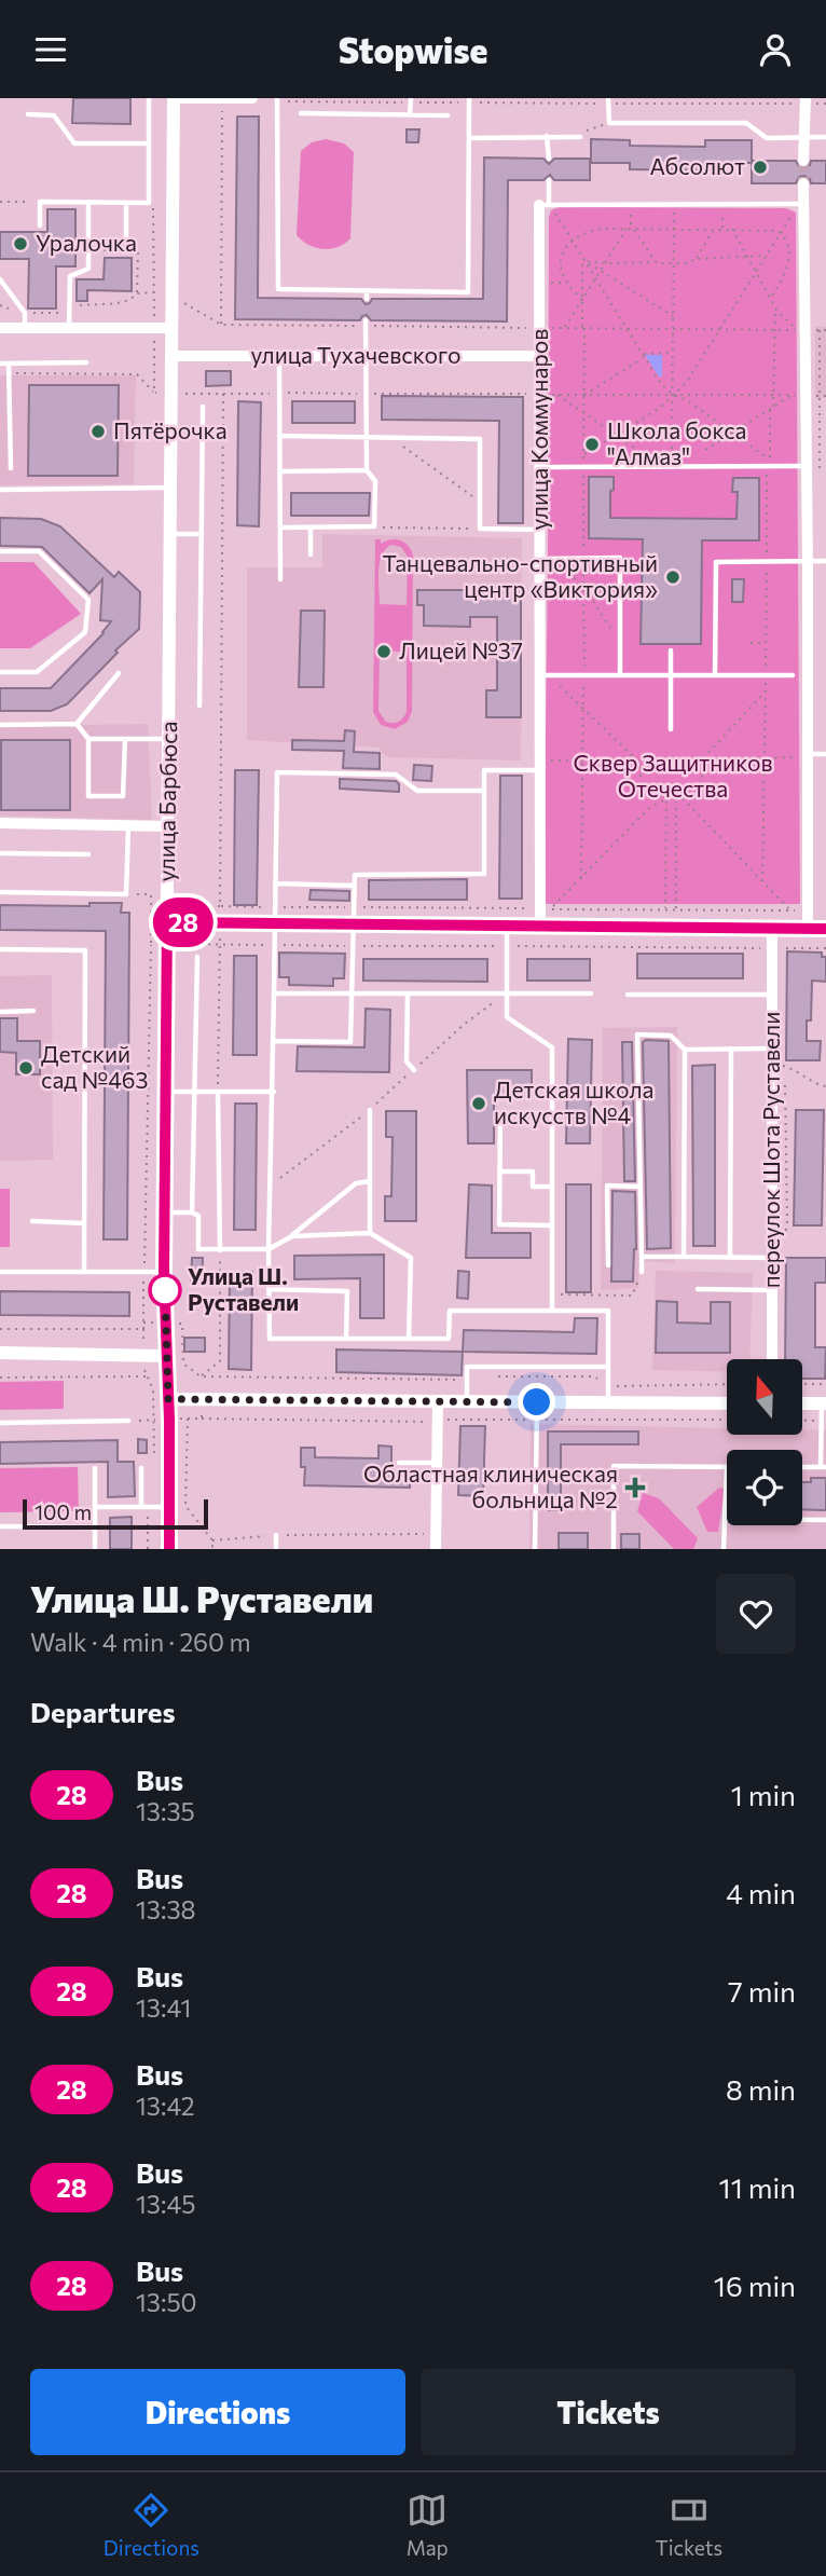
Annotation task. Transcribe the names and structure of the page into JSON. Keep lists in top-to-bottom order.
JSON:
{
  "streets": {
    "street": [
      "улица Тухачевского",
      "улица Коммунаров",
      "улица Барбюса",
      "переулок Шота Руставели"
    ]
  },
  "crossings": [
    ["улица Тухачевского", "улица Коммунаров"],
    ["улица Тухачевского", "улица Барбюса"]
  ],
  "parks": ["Сквер Защитников Отечества"],
  "places": {
    "other": [
      "Абсолют",
      "Уралочка",
      "Пятёрочка",
      "Школа бокса \"Алмаз\"",
      "Танцевально-спортивный центр «Виктория»",
      "Лицей №37",
      "Детский сад №463",
      "Детская школа искусств №4",
      "Улица Ш. Руставели"
    ],
    "health": ["Областная клиническая больница №2"]
  },
  "lines": ["bus line 28"],
  "scale_bar": "100 m",
  "north": "top",
  "page": {
    "header": "Stopwise",
    "on_map": "28",
    "scale": "100 m",
    "heading": [
      ["Улица Ш. Руставели", "Walk · 4 min · 260 m"],
      "Departures"
    ],
    "list": [
      {
        "mark": "28",
        "name": "Bus",
        "note": "13:35",
        "value": "1 min"
      },
      {
        "mark": "28",
        "name": "Bus",
        "note": "13:38",
        "value": "4 min"
      },
      {
        "mark": "28",
        "name": "Bus",
        "note": "13:41",
        "value": "7 min"
      },
      {
        "mark": "28",
        "name": "Bus",
        "note": "13:42",
        "value": "8 min"
      },
      {
        "mark": "28",
        "name": "Bus",
        "note": "13:45",
        "value": "11 min"
      },
      {
        "mark": "28",
        "name": "Bus",
        "note": "13:50",
        "value": "16 min"
      }
    ],
    "buttons": ["Directions", "Tickets"],
    "tabs": ["Directions", "Map", "Tickets"]
  }
}
